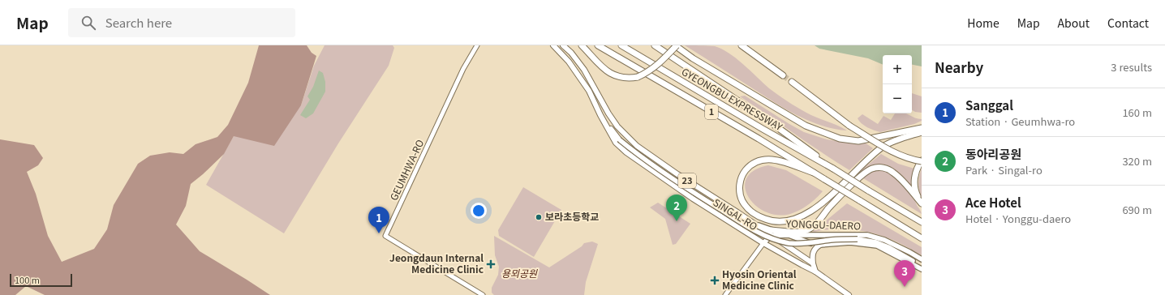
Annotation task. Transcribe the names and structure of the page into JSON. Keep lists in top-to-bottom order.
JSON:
{
  "streets": {
    "highway": ["GYEONGBU EXPRESSWAY", "1"],
    "main road": ["23", "SINGAL-RO", "YONGGU-DAERO"],
    "street": ["GEUMHWA-RO"]
  },
  "crossings": [
    ["GYEONGBU EXPRESSWAY", "1"],
    ["23", "YONGGU-DAERO"],
    ["SINGAL-RO", "YONGGU-DAERO"]
  ],
  "parks": ["용뫼공원"],
  "places": {
    "other": ["보라초등학교"],
    "health": ["Jeongdaun Internal Medicine Clinic", "Hyosin Oriental Medicine Clinic"]
  },
  "scale_bar": "100 m",
  "page": {
    "header": "Map",
    "search": "Search here",
    "nav": [
      "Home",
      "Map",
      "About",
      "Contact"
    ],
    "heading": ["Nearby", "3 results"],
    "map_buttons": ["+", "−"],
    "list": [
      {
        "mark": "1",
        "name": "Sanggal",
        "note": "Station · Geumhwa-ro",
        "value": "160 m"
      },
      {
        "mark": "2",
        "name": "동아리공원",
        "note": "Park · Singal-ro",
        "value": "320 m"
      },
      {
        "mark": "3",
        "name": "Ace Hotel",
        "note": "Hotel · Yonggu-daero",
        "value": "690 m"
      }
    ],
    "pins": ["2", "1", "3"],
    "scale": "100 m"
  }
}
